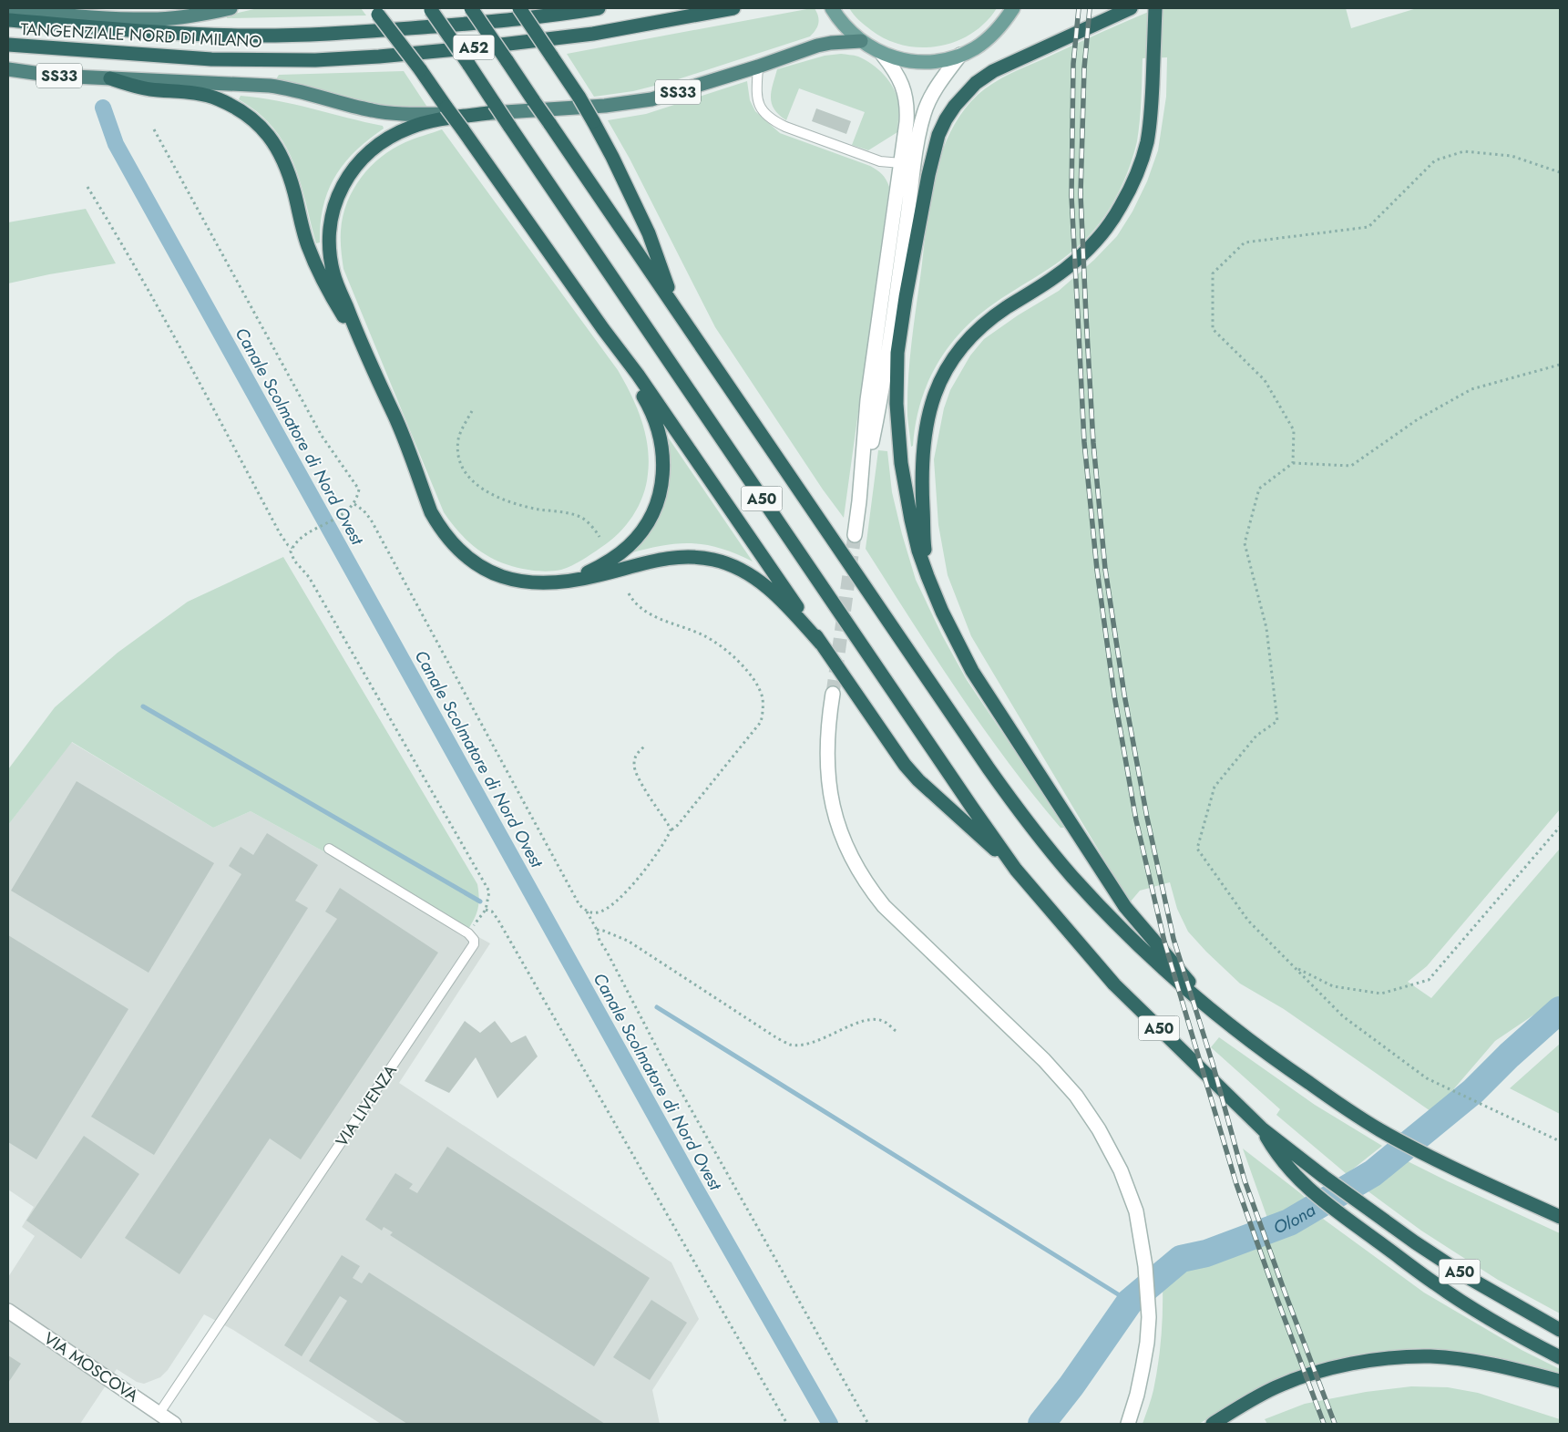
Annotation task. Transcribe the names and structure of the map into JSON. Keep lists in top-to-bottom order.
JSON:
{
  "streets": {
    "highway": [
      "TANGENZIALE NORD DI MILANO",
      "A52",
      "SS33",
      "A50"
    ],
    "main road": ["VIA MOSCOVA"],
    "lane": ["VIA LIVENZA"]
  },
  "crossings": [
    ["SS33", "A50"],
    ["VIA LIVENZA", "VIA MOSCOVA"]
  ],
  "water": ["Canale Scolmatore di Nord Ovest", "Olona"]
}
